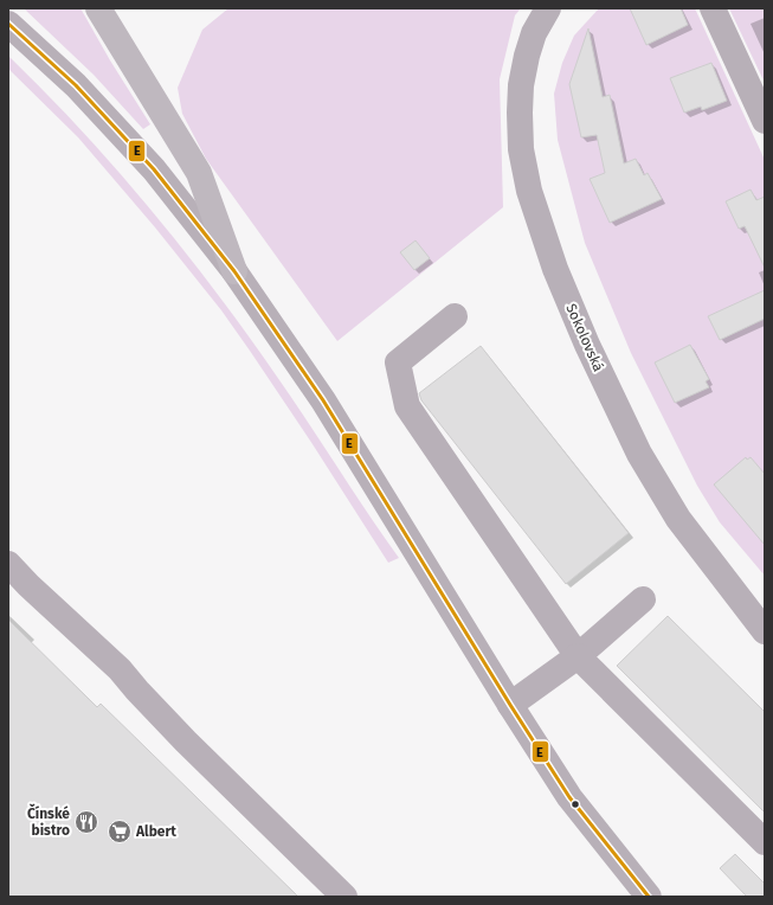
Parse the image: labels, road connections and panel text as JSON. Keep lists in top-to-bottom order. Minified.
{"streets":{"street":["Sokolovská"]},"places":{"restaurant":["Čínské bistro"],"supermarket":["Albert"]},"lines":["transit line E"]}
